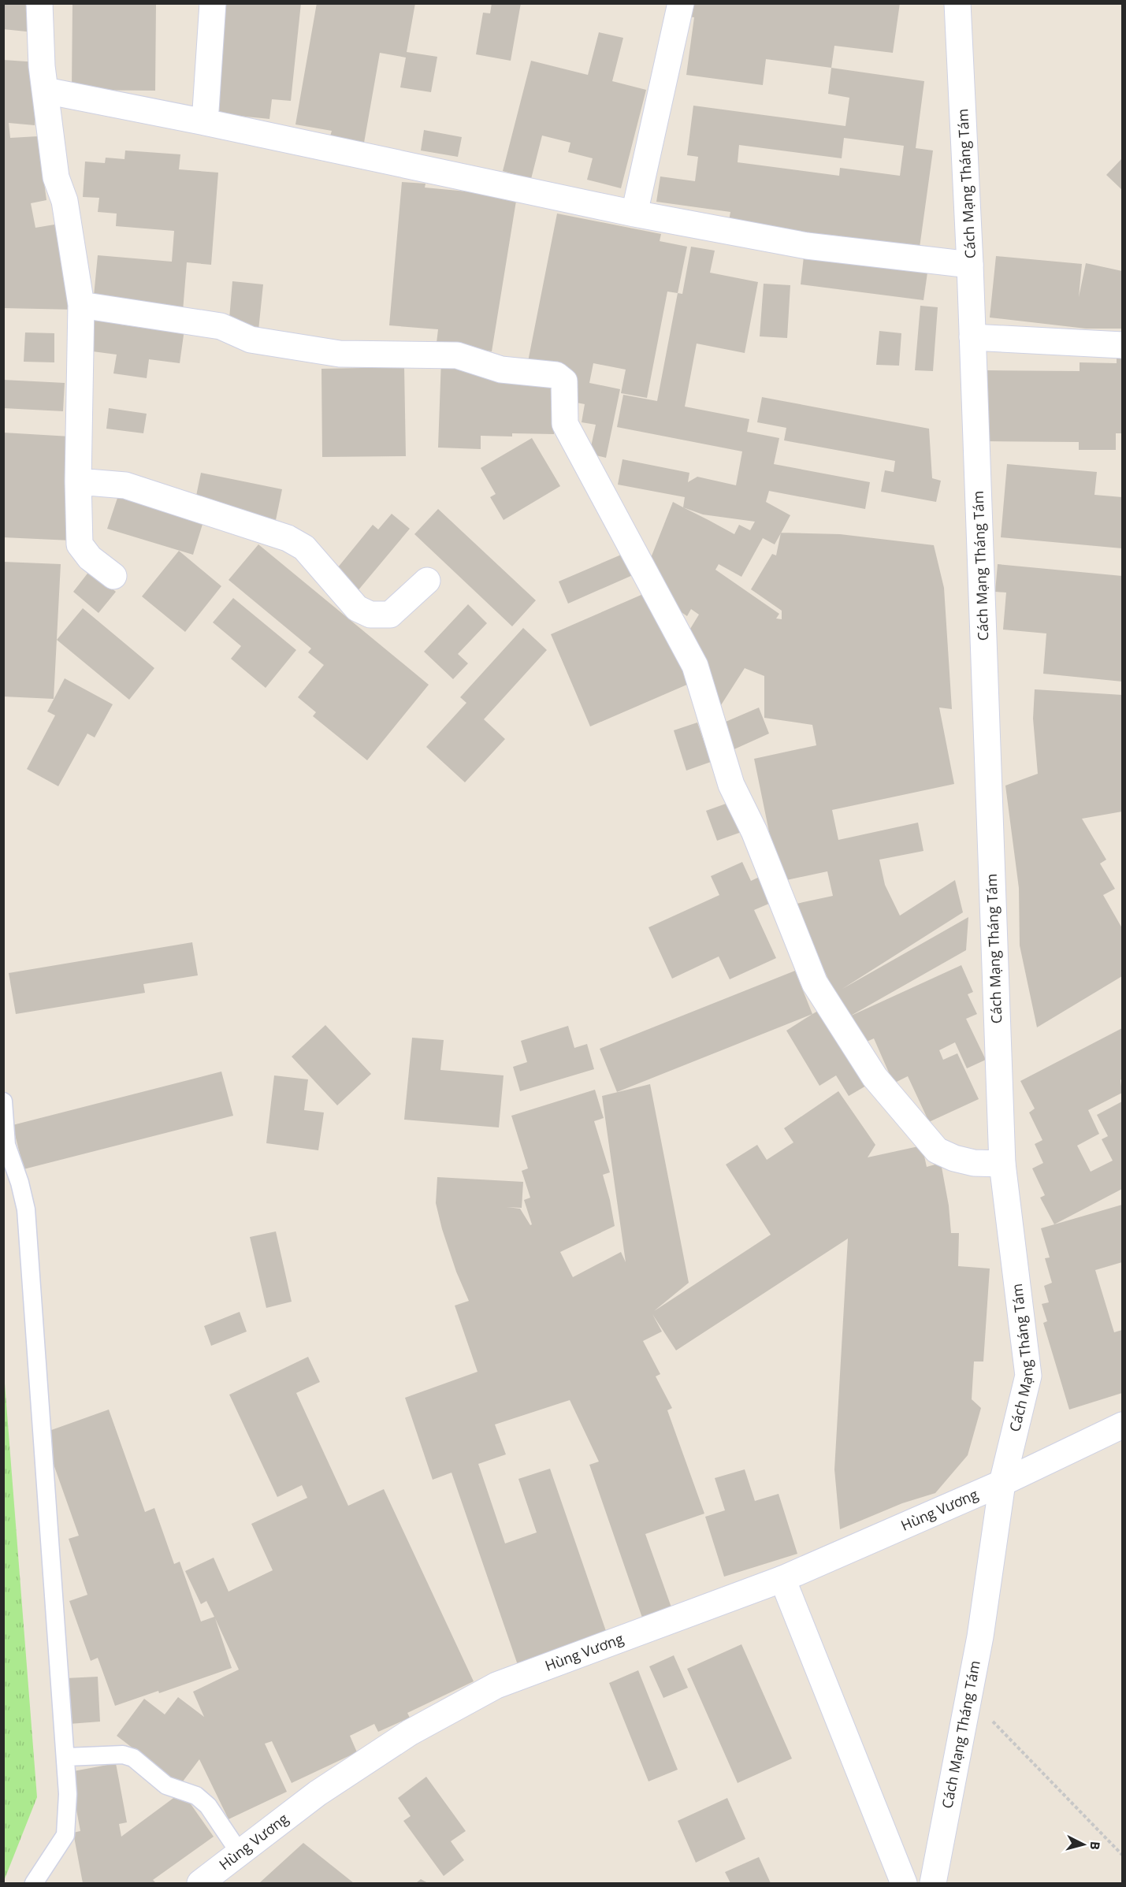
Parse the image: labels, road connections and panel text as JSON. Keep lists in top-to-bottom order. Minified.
{"streets":{"street":["Cách Mạng Tháng Tám","Hùng Vương"]},"crossings":[["Cách Mạng Tháng Tám","Hùng Vương"]],"north":"right"}
